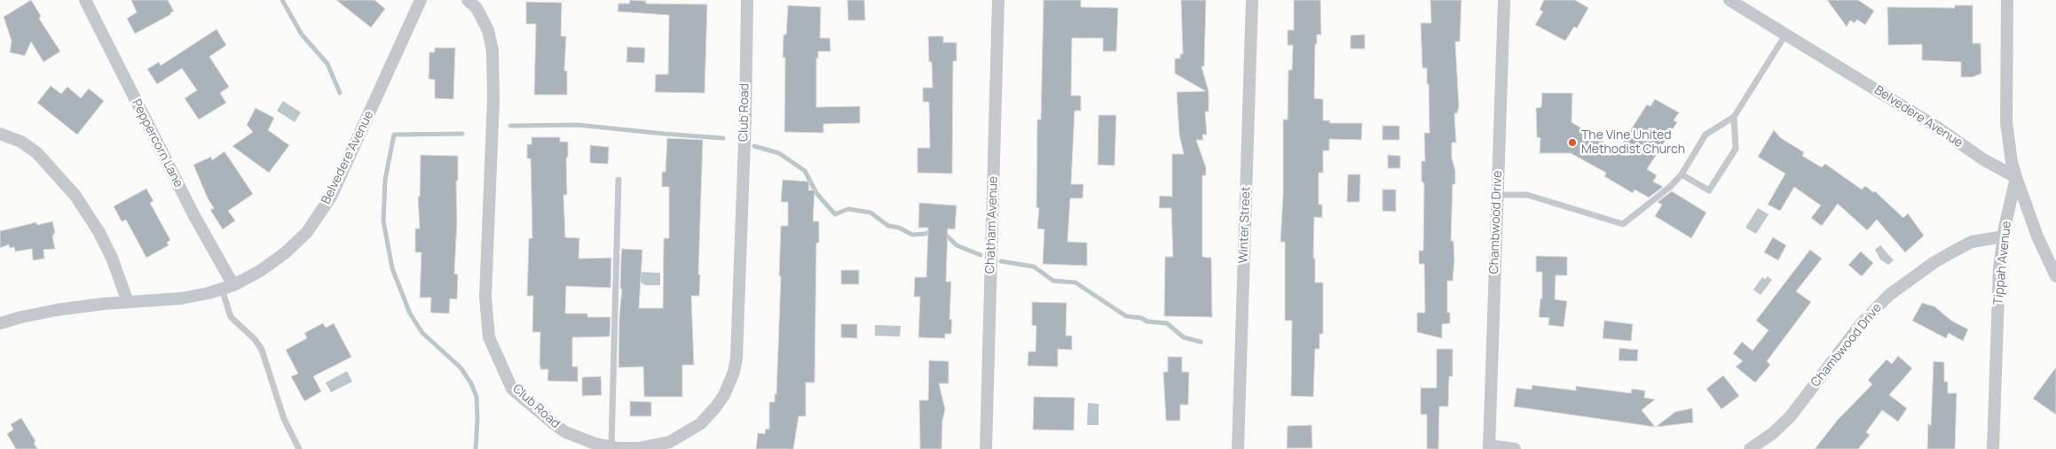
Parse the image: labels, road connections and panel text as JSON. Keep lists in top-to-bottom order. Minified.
{"streets":{"street":["Club Road","Belvedere Avenue","Peppercorn Lane","Chambwood Drive","Chatham Avenue","Winter Street","Tippah Avenue"]},"crossings":[["Belvedere Avenue","Peppercorn Lane"],["Belvedere Avenue","Tippah Avenue"],["Chambwood Drive","Tippah Avenue"]],"places":["The Vine United Methodist Church"]}
